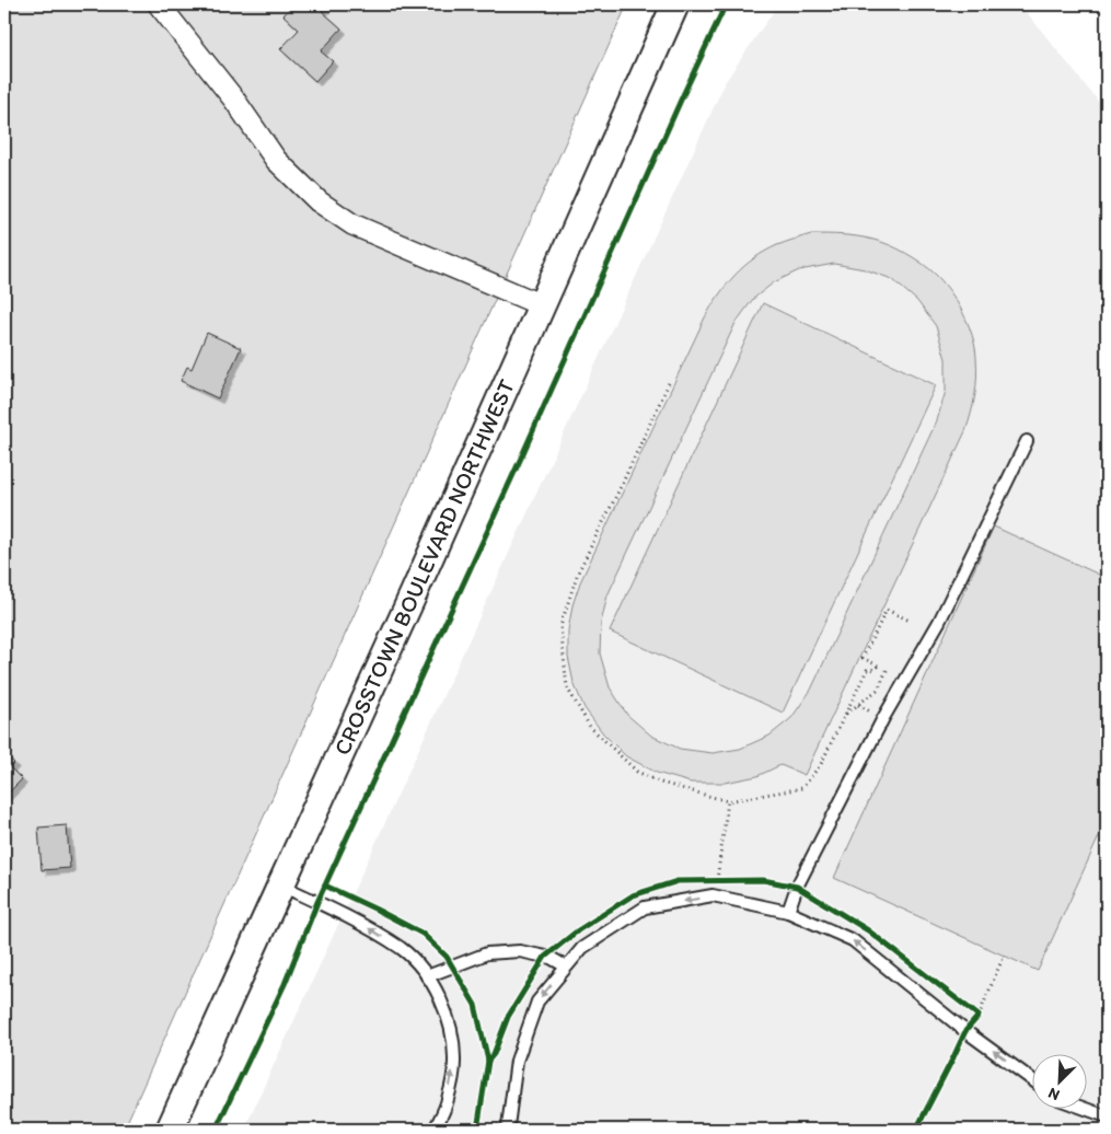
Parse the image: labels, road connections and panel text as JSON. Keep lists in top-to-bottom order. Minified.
{"streets":{"street":["CROSSTOWN BOULEVARD NORTHWEST"]},"north":"bottom left"}
